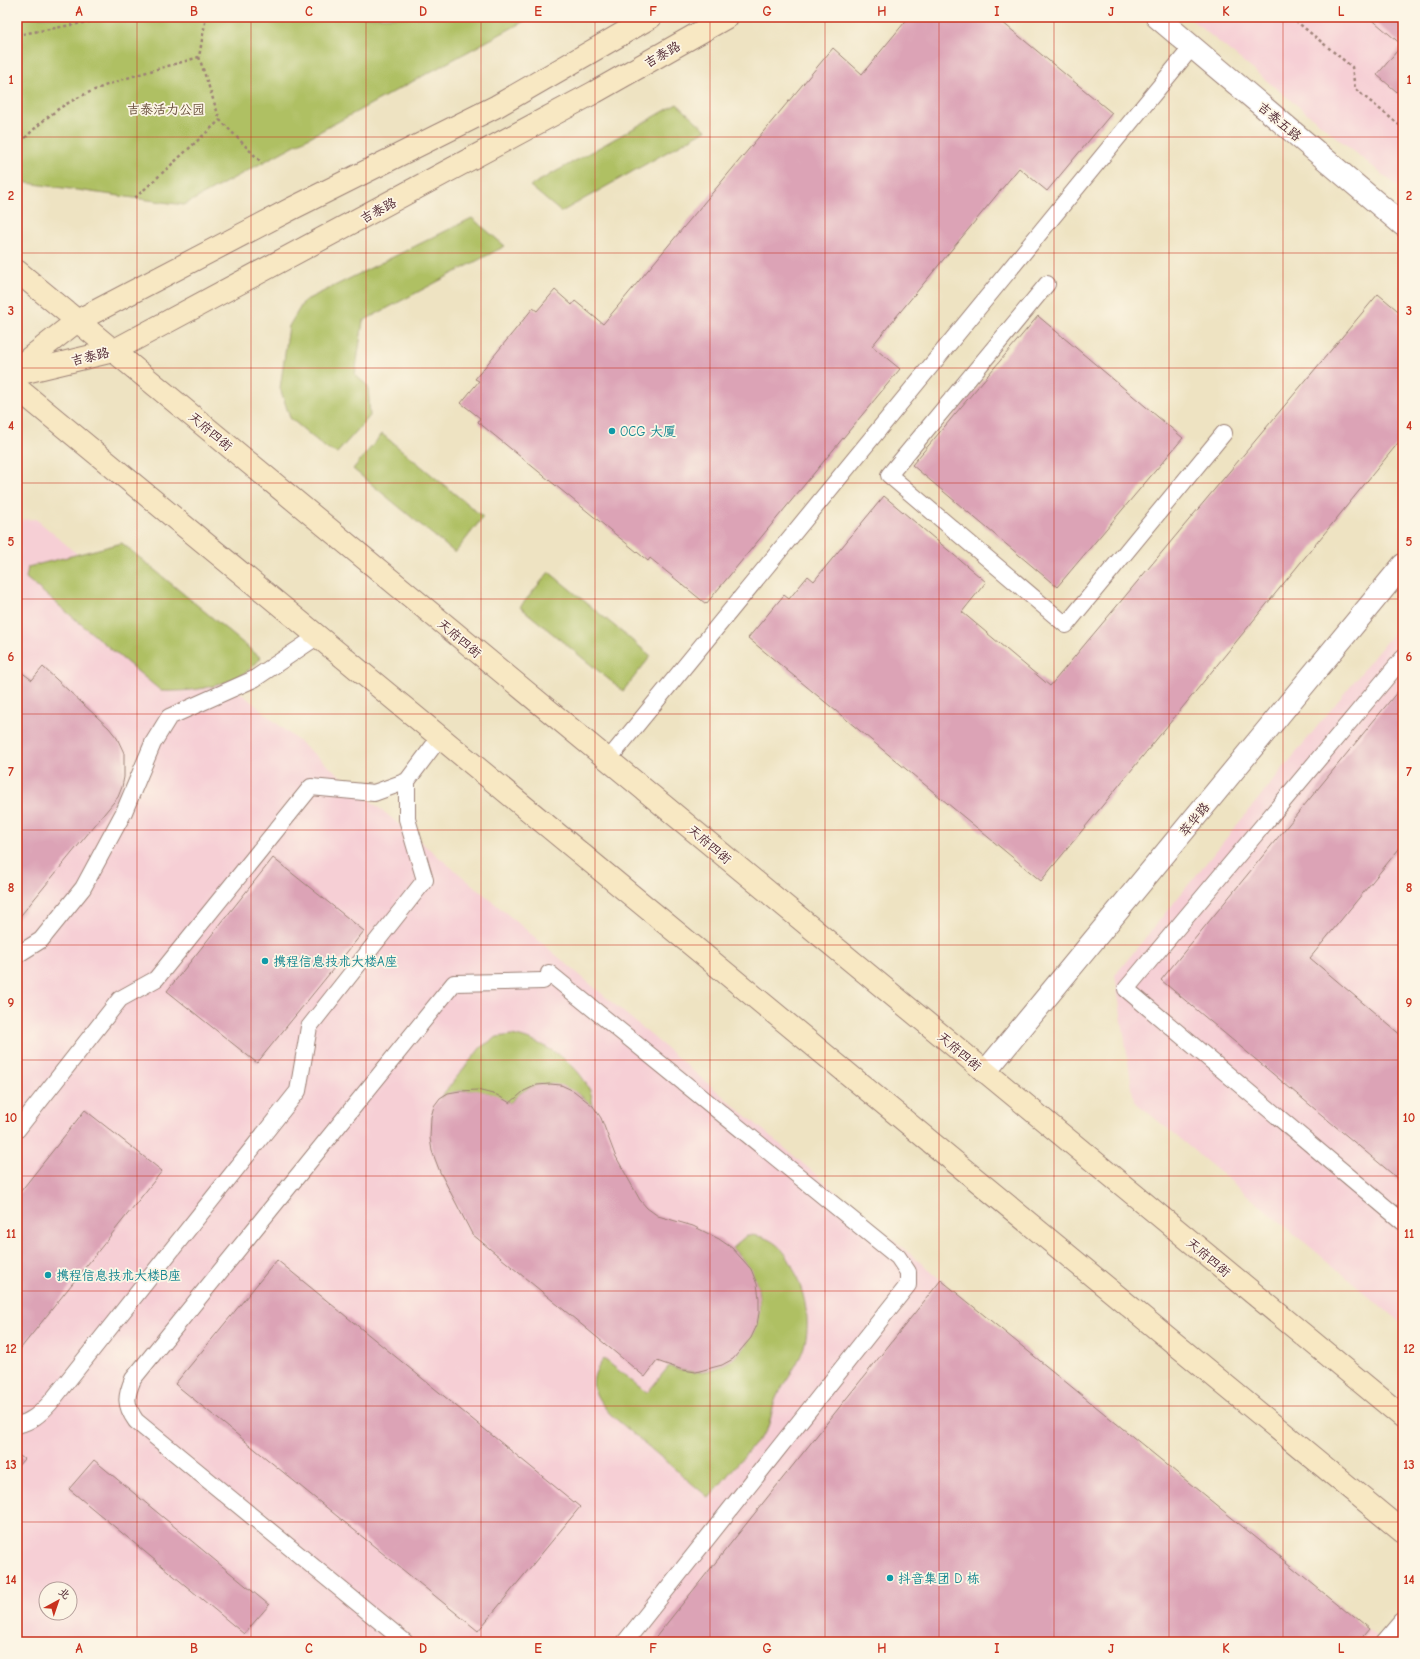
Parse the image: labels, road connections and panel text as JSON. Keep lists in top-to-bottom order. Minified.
{"streets":{"main road":["吉泰路","天府四街"],"street":["吉泰五路","萃华路"]},"crossings":[["吉泰路","天府四街"],["天府四街","萃华路"]],"parks":["吉泰活力公园"],"places":["OCG 大厦","携程信息技术大楼A座","携程信息技术大楼B座","抖音集团 D 栋"],"north":"top right","grid":{"columns":["A","B","C","D","E","F","G","H","I","J","K","L"],"rows":["1","2","3","4","5","6","7","8","9","10","11","12","13","14"]}}
